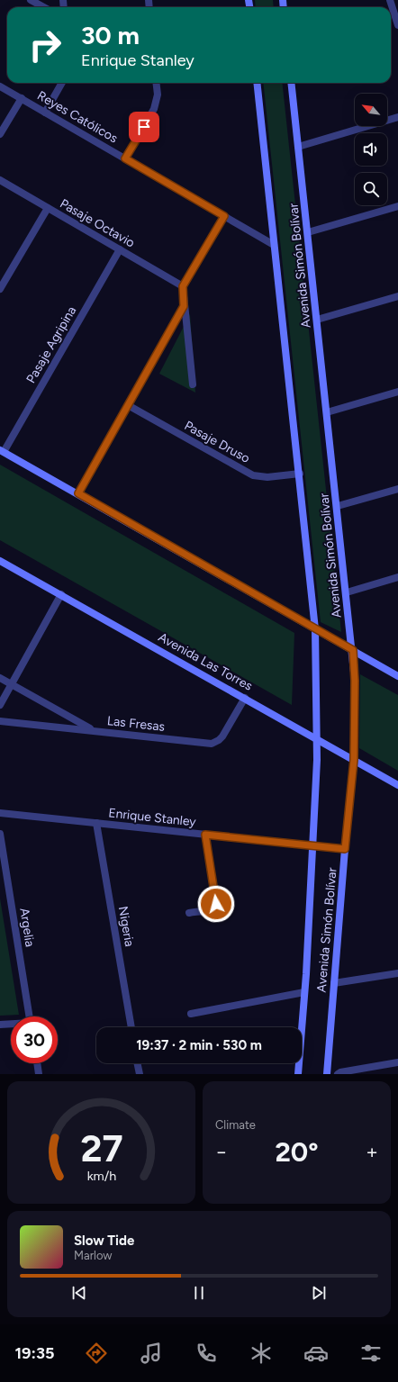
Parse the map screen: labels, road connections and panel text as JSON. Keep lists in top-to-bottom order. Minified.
{"streets":{"main road":["Avenida Simón Bolívar","Avenida Las Torres"],"street":["Reyes Católicos","Pasaje Octavio","Pasaje Agripina","Pasaje Druso","Las Fresas","Enrique Stanley","Nigeria","Argelia"]},"crossings":[["Reyes Católicos","Avenida Simón Bolívar"],["Pasaje Octavio","Pasaje Agripina"],["Avenida Simón Bolívar","Pasaje Druso"],["Avenida Simón Bolívar","Avenida Las Torres"],["Avenida Simón Bolívar","Enrique Stanley"],["Avenida Las Torres","Las Fresas"],["Enrique Stanley","Nigeria"]],"north":"top left","page":{"turn":["30 m","Enrique Stanley"],"limit":"30","trip":"19:37 · 2 min · 530 m","tile":"Climate","heat":["−","20°","+"],"song":["Slow Tide","Marlow"],"tabs":"19:35","gauge":["27","km/h"]}}
